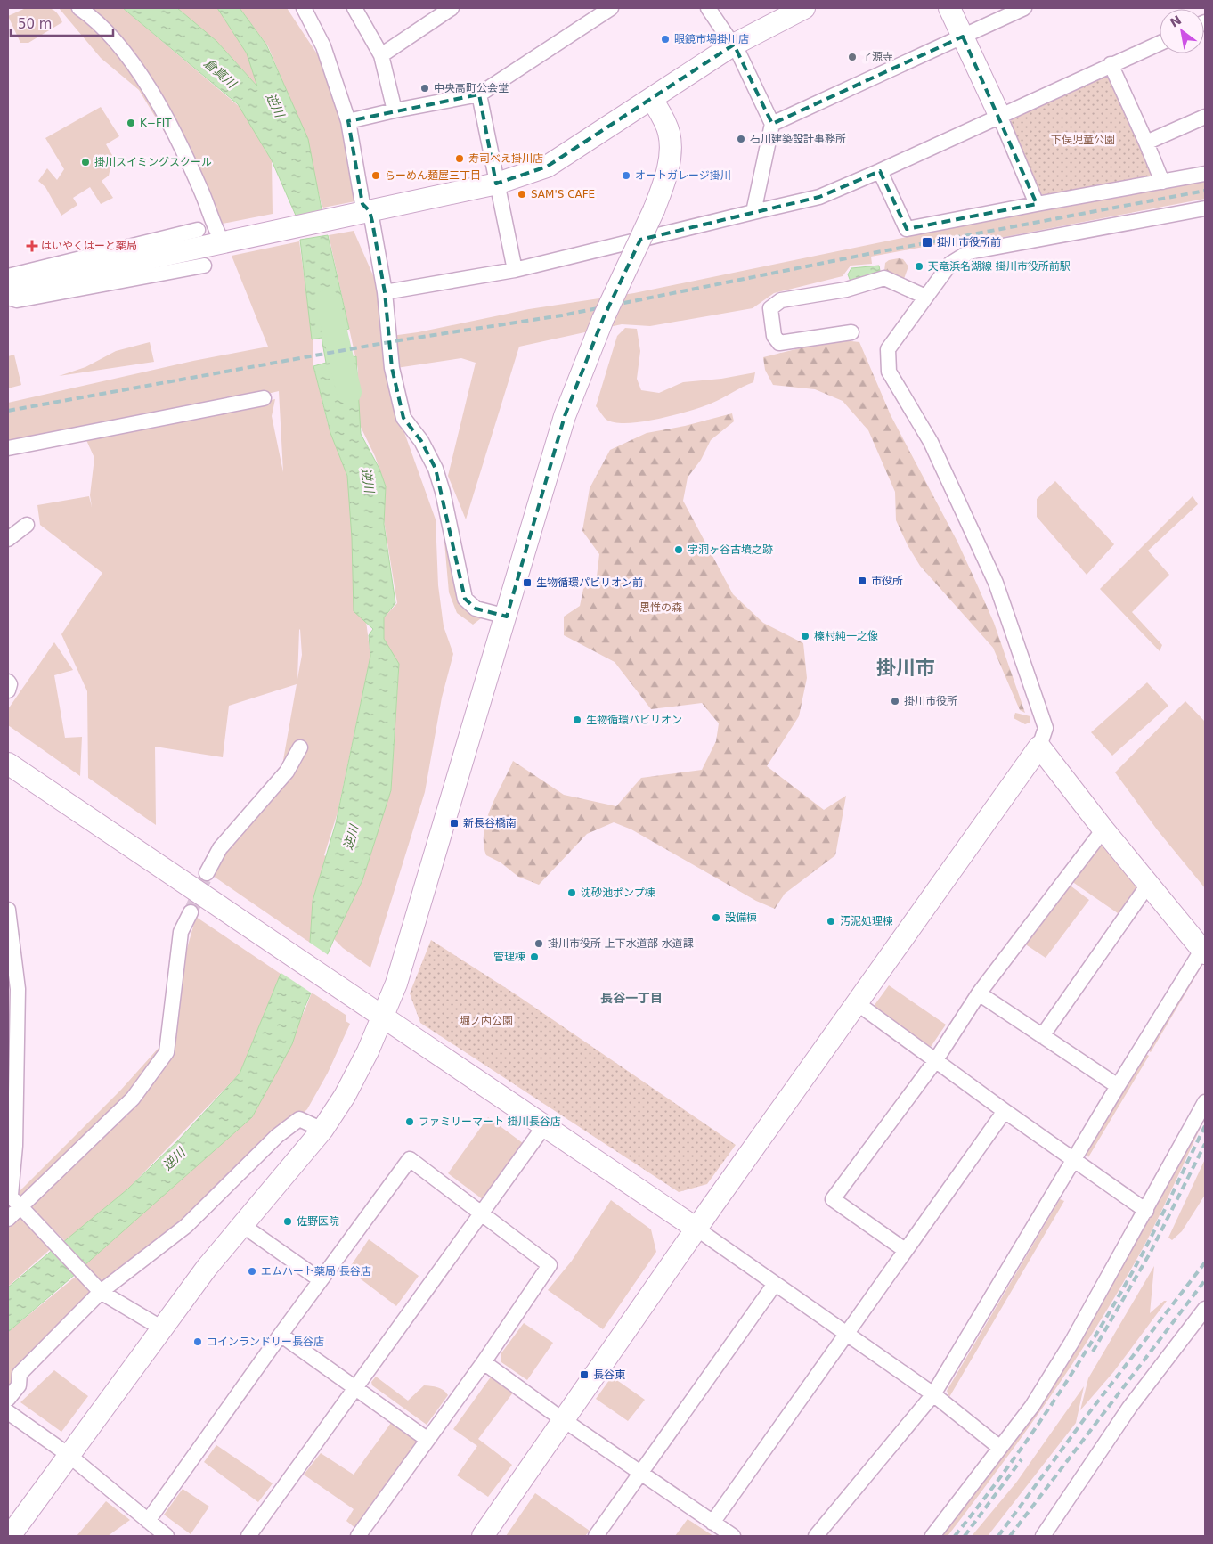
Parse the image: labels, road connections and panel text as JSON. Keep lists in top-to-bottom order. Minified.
{"districts":["掛川市","長谷一丁目"],"water":["倉真川","逆川"],"parks":["下俣児童公園","思惟の森","堀ノ内公園"],"places":{"other":["眼鏡市場掛川店","了源寺","中央高町公会堂","K−FIT","石川建築設計事務所","寿司べえ掛川店","掛川スイミングスクール","らーめん麺屋三丁目","オートガレージ掛川","SAM'S CAFE","天竜浜名湖線 掛川市役所前駅","宇洞ヶ谷古墳之跡","榛村純一之像","掛川市役所","生物循環パビリオン","沈砂池ポンプ棟","設備棟","汚泥処理棟","掛川市役所 上下水道部 水道課","管理棟","ファミリーマート 掛川長谷店","佐野医院","エムハート薬局 長谷店","コインランドリー長谷店"],"transit":["掛川市役所前","市役所","生物循環パビリオン前","新長谷橋南","長谷東"],"health":["はいやくはーと薬局"]},"scale_bar":"50 m","north":"top left"}
